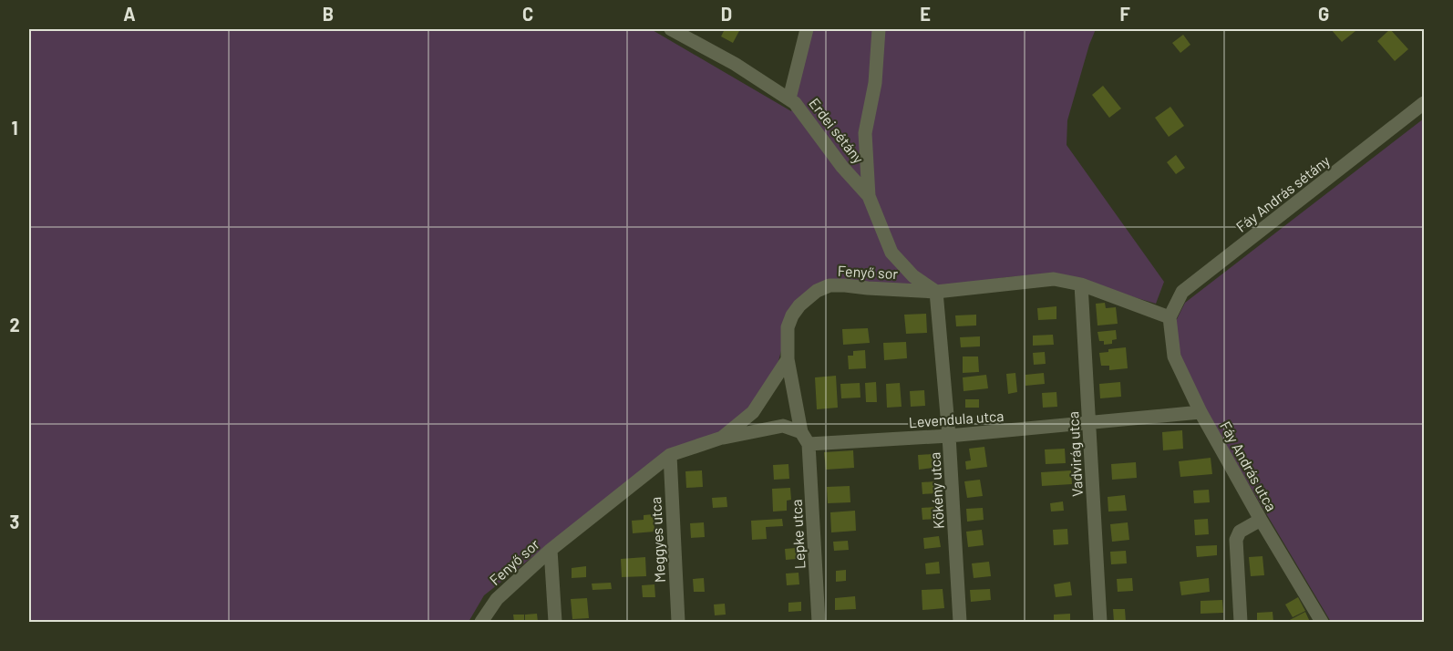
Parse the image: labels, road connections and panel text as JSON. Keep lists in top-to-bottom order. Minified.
{"streets":{"street":["Erdei sétány","Fáy András sétány","Fenyő sor","Levendula utca","Vadvirág utca","Fáy András utca","Kökény utca","Lepke utca","Meggyes utca"]},"crossings":[["Erdei sétány","Fenyő sor"],["Erdei sétány","Kökény utca"],["Fáy András sétány","Fenyő sor"],["Fáy András sétány","Fáy András utca"],["Fenyő sor","Levendula utca"],["Fenyő sor","Vadvirág utca"],["Fenyő sor","Fáy András utca"],["Fenyő sor","Kökény utca"],["Fenyő sor","Lepke utca"],["Fenyő sor","Meggyes utca"],["Levendula utca","Vadvirág utca"],["Levendula utca","Fáy András utca"],["Levendula utca","Kökény utca"],["Levendula utca","Lepke utca"]],"grid":{"columns":["A","B","C","D","E","F","G"],"rows":["1","2","3"]}}
